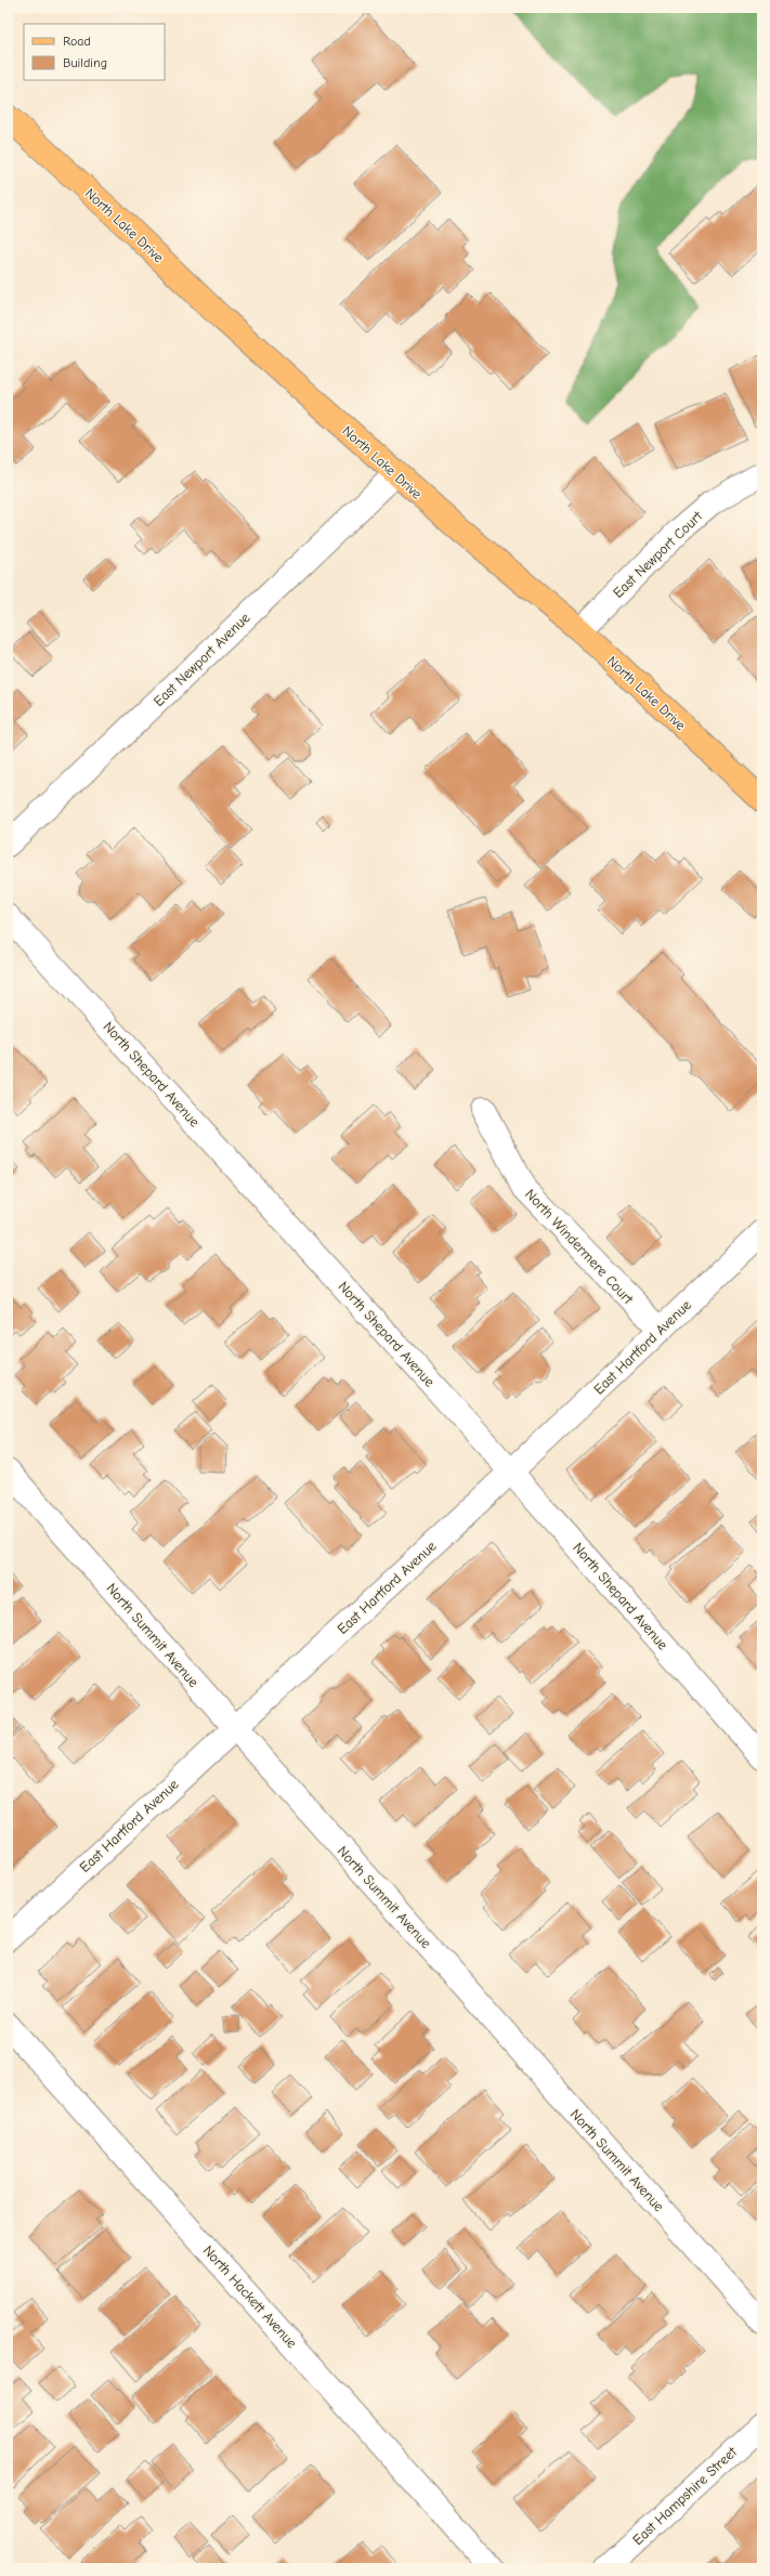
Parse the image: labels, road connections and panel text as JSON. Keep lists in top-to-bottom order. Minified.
{"streets":{"main road":["North Lake Drive"],"street":["East Newport Court","East Newport Avenue","North Shepard Avenue","North Windermere Court","East Hartford Avenue","North Summit Avenue","North Hackett Avenue","East Hampshire Street"]},"crossings":[["North Lake Drive","East Newport Court"],["North Lake Drive","East Newport Avenue"],["North Shepard Avenue","East Hartford Avenue"],["North Windermere Court","East Hartford Avenue"],["East Hartford Avenue","North Summit Avenue"]],"legend":["Road","Building"]}
